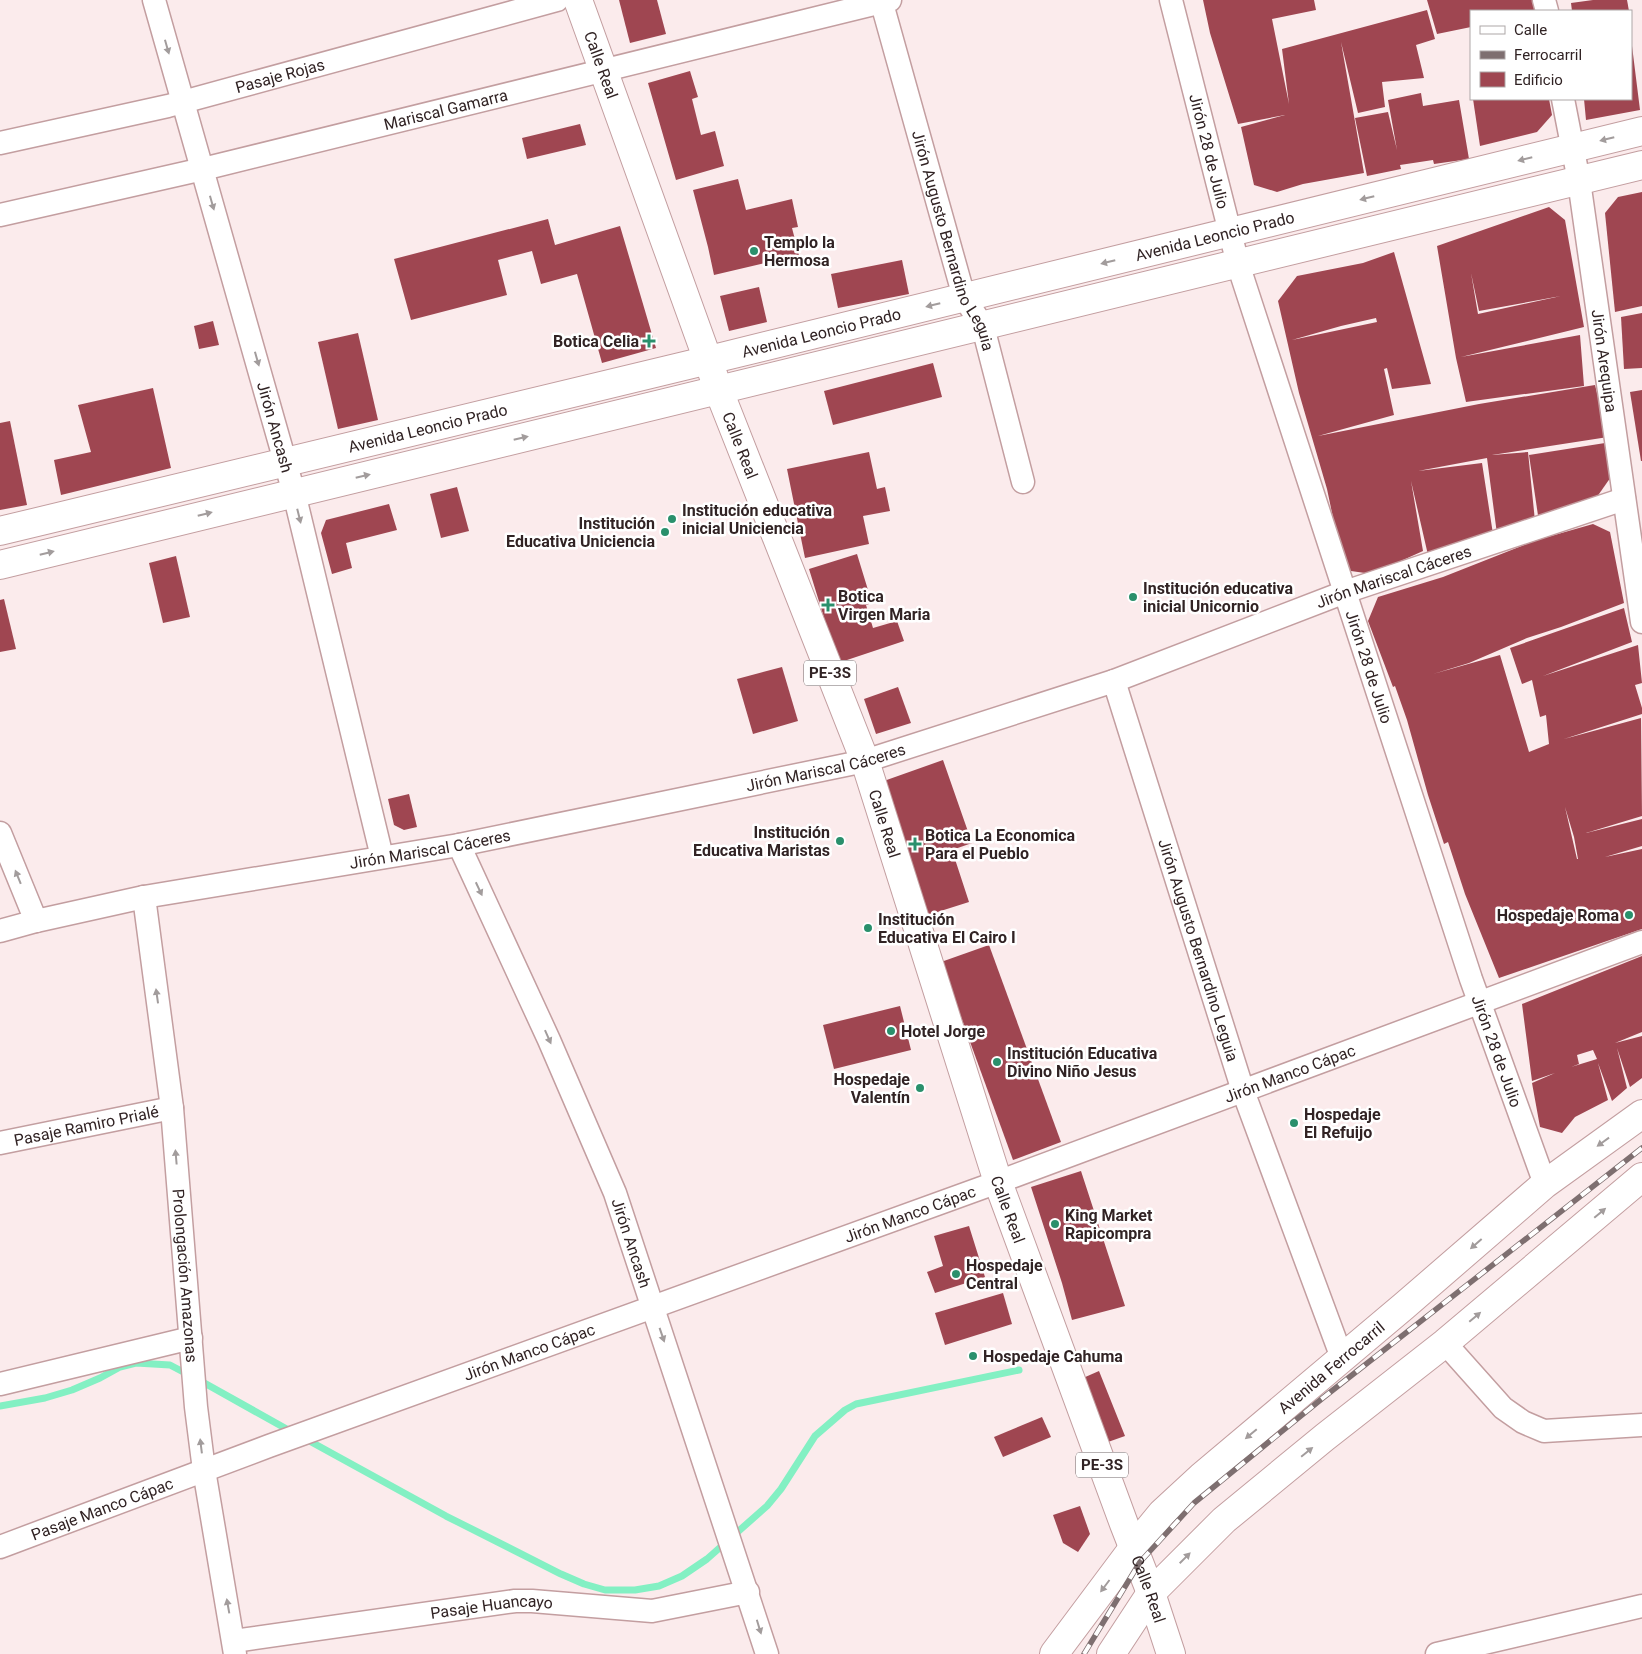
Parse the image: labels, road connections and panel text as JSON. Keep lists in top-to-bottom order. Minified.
{"streets":{"main road":["Calle Real","Avenida Leoncio Prado","PE-3S","Avenida Ferrocarril"],"street":["Pasaje Rojas","Mariscal Gamarra","Jirón 28 de Julio","Jirón Augusto Bernardino Leguia","Jirón Arequipa","Jirón Ancash","Jirón Mariscal Cáceres","Jirón Manco Cápac","Pasaje Ramiro Prialé","Prolongación Amazonas","Pasaje Manco Cápac","Pasaje Huancayo"]},"crossings":[["Calle Real","Mariscal Gamarra"],["Calle Real","Avenida Leoncio Prado"],["Calle Real","Jirón Mariscal Cáceres"],["Calle Real","Jirón Manco Cápac"],["Calle Real","Avenida Ferrocarril"],["Pasaje Rojas","Jirón Ancash"],["Mariscal Gamarra","Jirón Augusto Bernardino Leguia"],["Mariscal Gamarra","Jirón Ancash"],["Jirón 28 de Julio","Avenida Leoncio Prado"],["Jirón 28 de Julio","Jirón Mariscal Cáceres"],["Jirón 28 de Julio","Jirón Manco Cápac"],["Jirón 28 de Julio","Avenida Ferrocarril"],["Avenida Leoncio Prado","Jirón Augusto Bernardino Leguia"],["Avenida Leoncio Prado","Jirón Arequipa"],["Avenida Leoncio Prado","Jirón Ancash"],["Jirón Augusto Bernardino Leguia","Jirón Mariscal Cáceres"],["Jirón Augusto Bernardino Leguia","Jirón Manco Cápac"],["Jirón Augusto Bernardino Leguia","Avenida Ferrocarril"],["Jirón Arequipa","Jirón Mariscal Cáceres"],["Jirón Ancash","Jirón Mariscal Cáceres"],["Jirón Ancash","Jirón Manco Cápac"],["Jirón Ancash","Pasaje Huancayo"],["Jirón Mariscal Cáceres","Prolongación Amazonas"],["Jirón Manco Cápac","Prolongación Amazonas"],["Jirón Manco Cápac","Pasaje Manco Cápac"],["Pasaje Ramiro Prialé","Prolongación Amazonas"],["Prolongación Amazonas","Pasaje Manco Cápac"],["Prolongación Amazonas","Pasaje Huancayo"]],"one_way":["Jirón Ancash","Prolongación Amazonas"],"places":{"other":["Templo la Hermosa","Institución educativa inicial Uniciencia","Institución Educativa Uniciencia","Institución educativa inicial Unicornio","Institución Educativa Maristas","Hospedaje Roma","Institución Educativa El Cairo I","Hotel Jorge","Institución Educativa Divino Niño Jesus","Hospedaje Valentín","Hospedaje El Refuijo","King Market Rapicompra","Hospedaje Central","Hospedaje Cahuma"],"health":["Botica Celia","Botica Virgen Maria","Botica La Economica Para el Pueblo"]},"legend":["Calle","Ferrocarril","Edificio"]}
